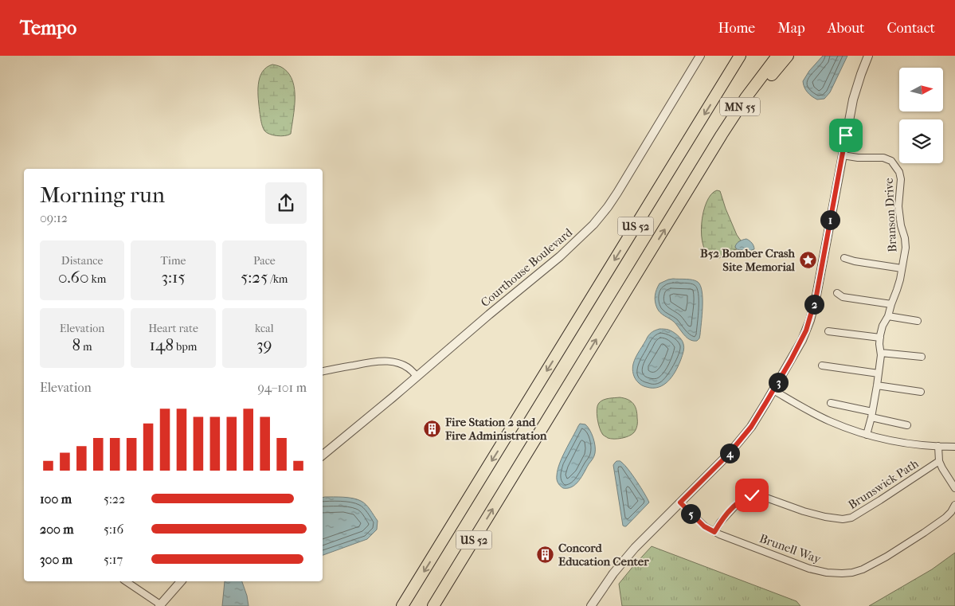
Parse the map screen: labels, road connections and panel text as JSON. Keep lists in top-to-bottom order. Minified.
{"streets":{"highway":["MN 55","US 52"],"street":["Branson Drive","Courthouse Boulevard","Brunswick Path","Brunell Way"]},"crossings":[["MN 55","US 52"],["Brunswick Path","Brunell Way"]],"places":{"place":["B52 Bomber Crash Site Memorial"],"building":["Fire Station 2 and Fire Administration","Concord Education Center"]},"north":"right","page":{"header":"Tempo","nav":["Home","Map","About","Contact"],"heading":["Morning run","09:12"],"pins":["1","2","3","4","5"],"stats":[["Distance","0.60 km"],["Time","3:15"],["Pace","5:25 /km"],["Elevation","8 m"],["Heart rate","148 bpm"],["kcal","39"]],"chart":["Elevation","94–101 m"],"list":[{"name":"100 m","note":"5:22"},{"name":"200 m","note":"5:16"},{"name":"300 m","note":"5:17"}]}}
